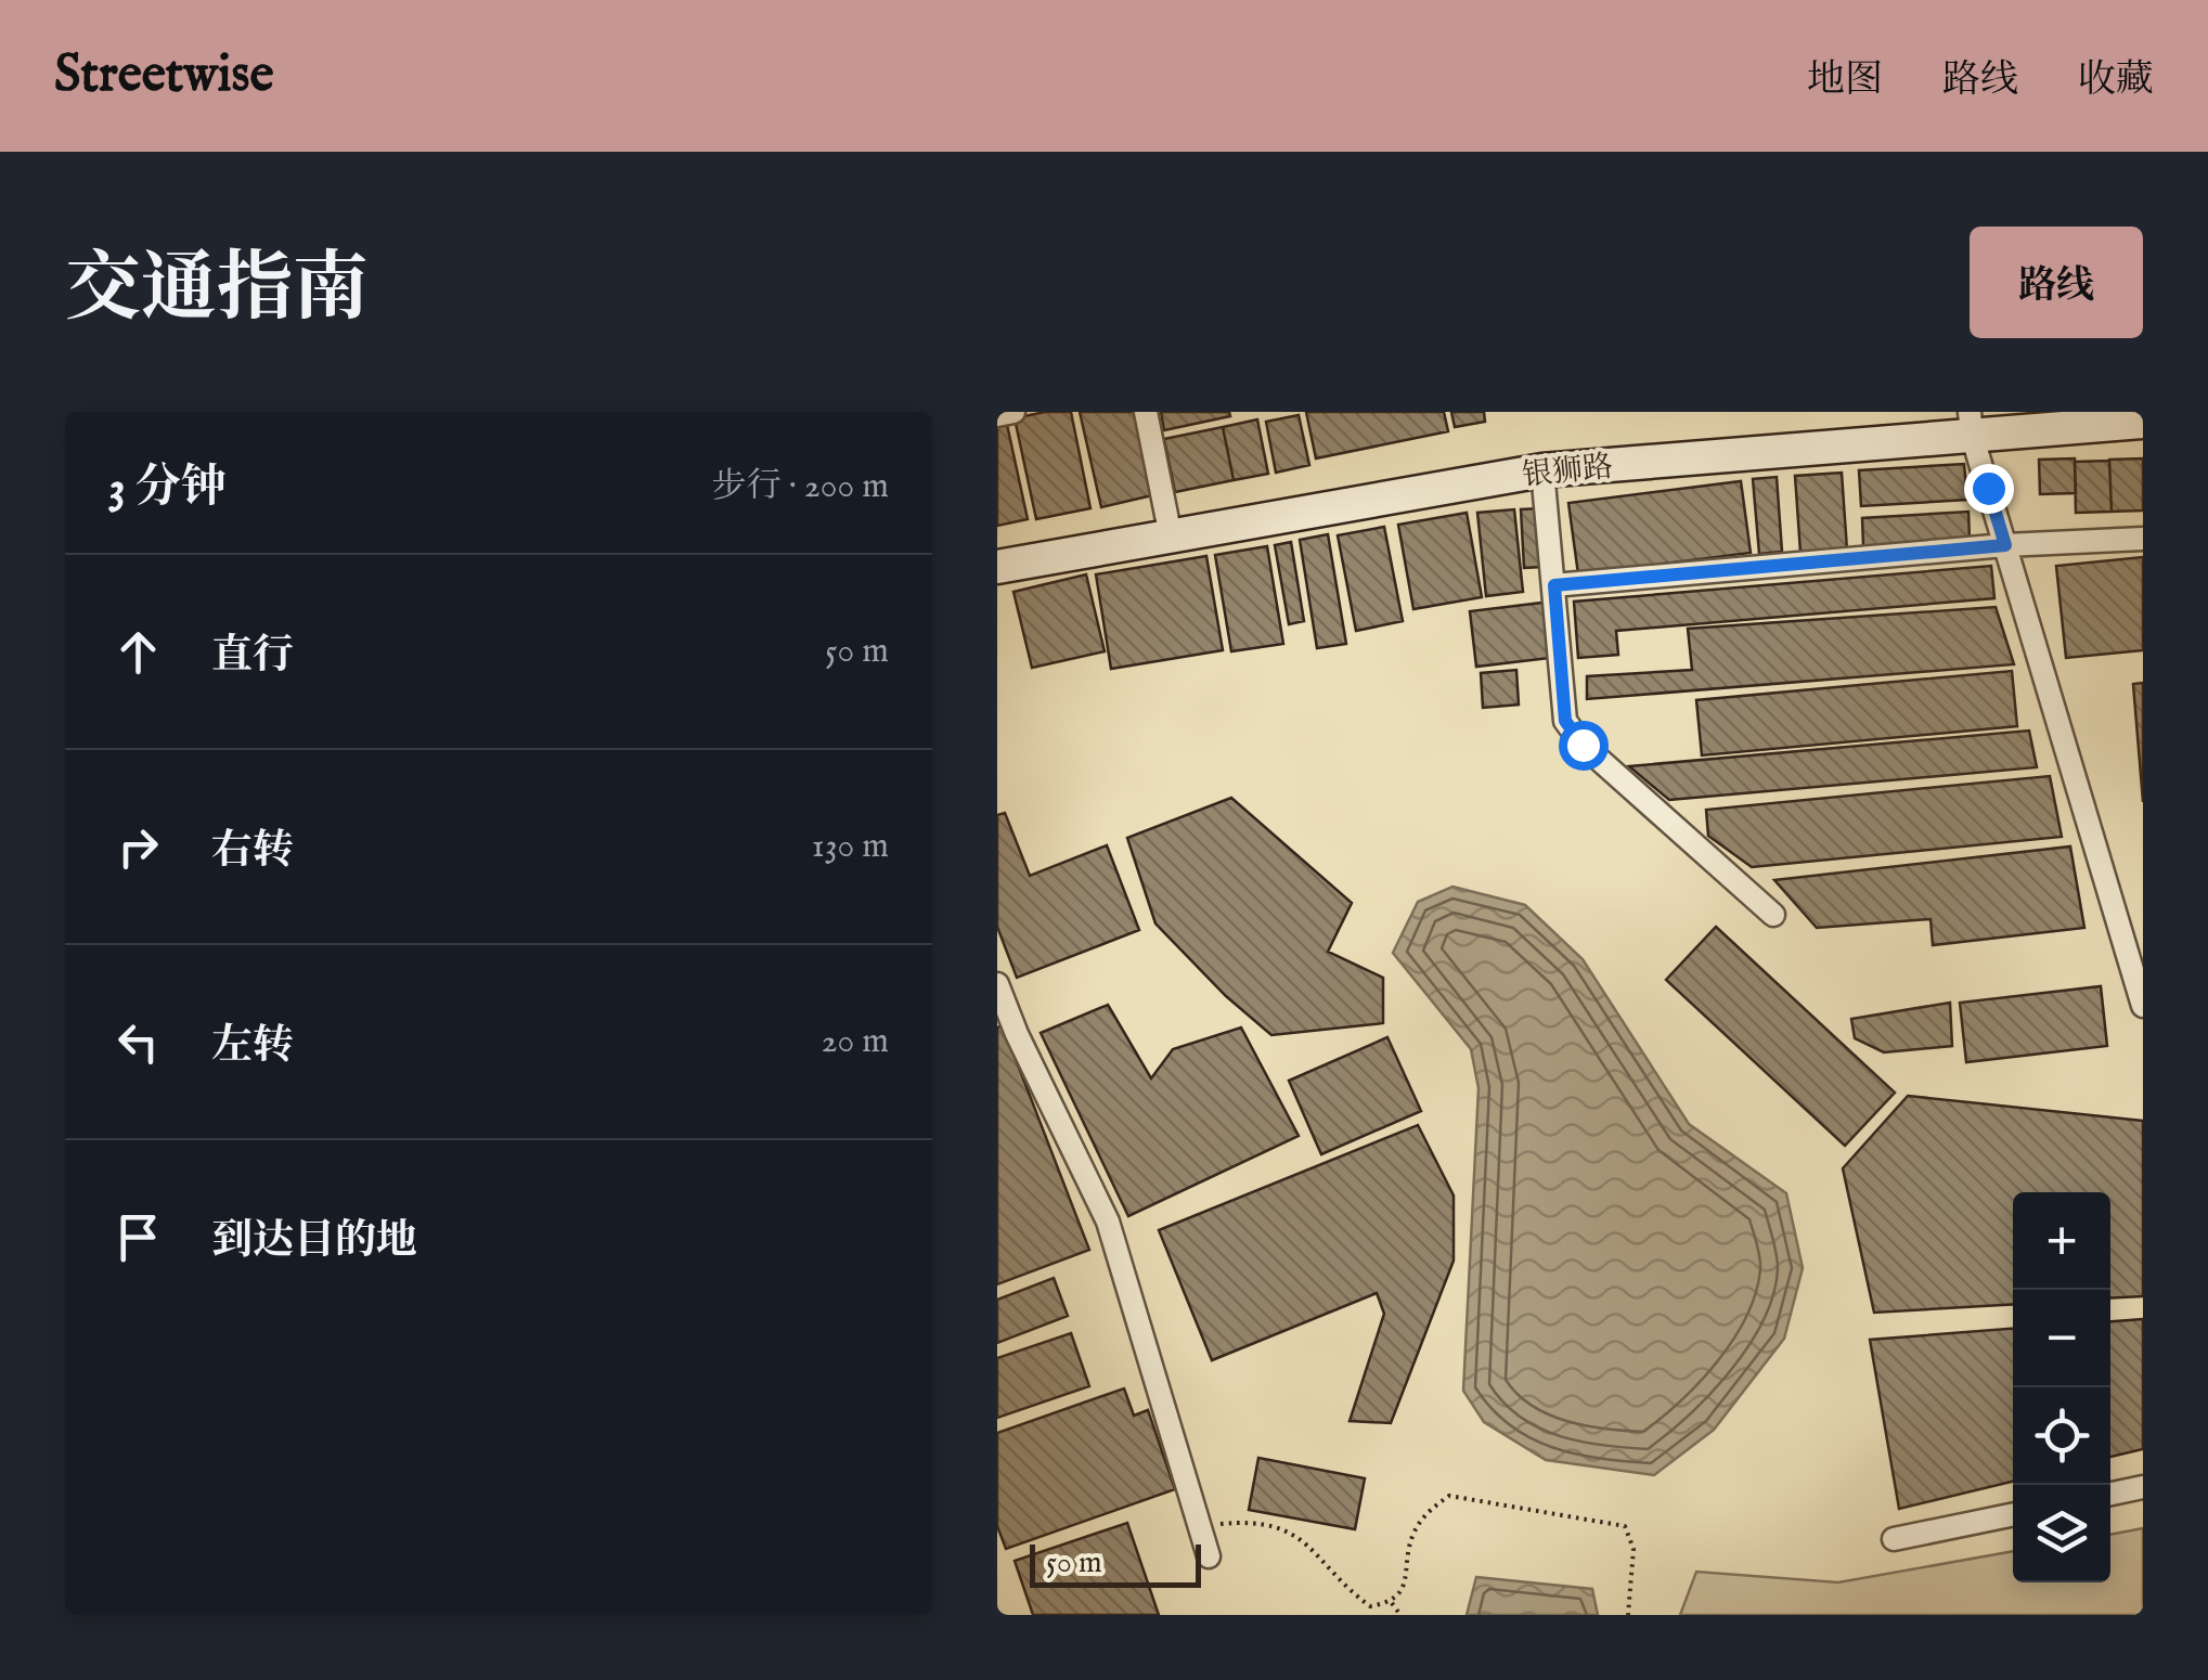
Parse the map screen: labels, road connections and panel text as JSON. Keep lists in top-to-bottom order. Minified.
{"streets":{"main road":["银狮路"]},"scale_bar":"50 m","page":{"header":"Streetwise","nav":["地图","路线","收藏"],"title":"交通指南","buttons":"路线","heading":["3 分钟","步行 · 200 m"],"list":[["直行","50 m"],["右转","130 m"],["左转","20 m"],"到达目的地"],"map_buttons":["+","−"],"scale":"50 m"}}
